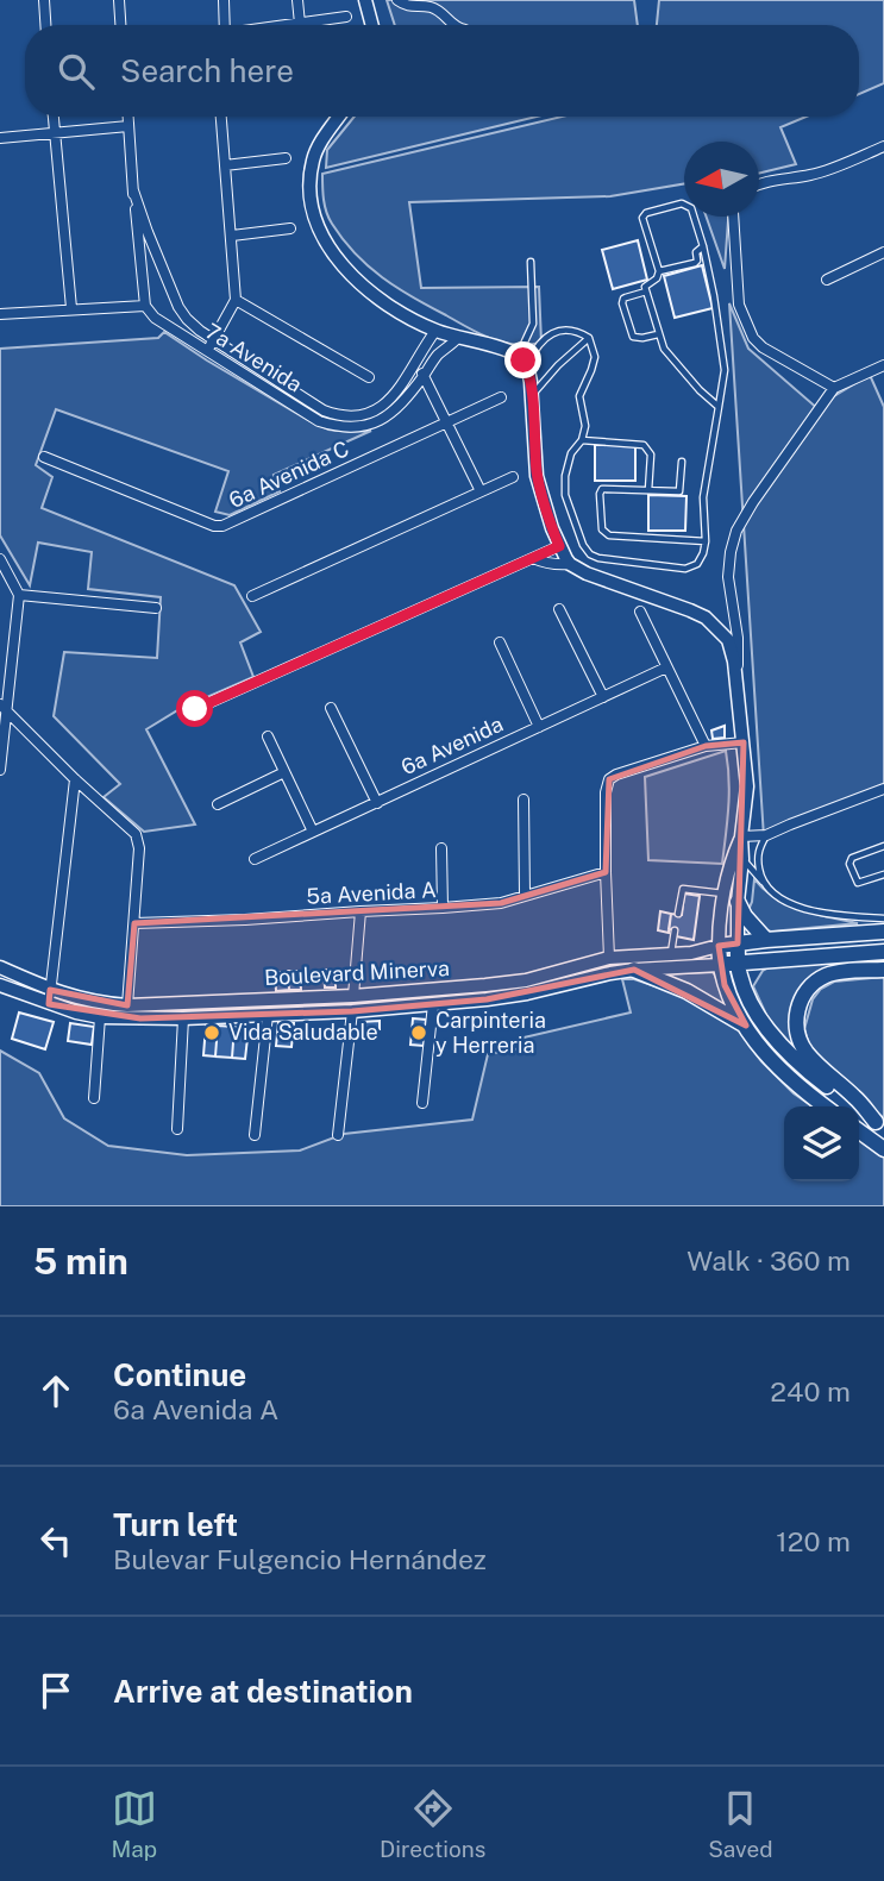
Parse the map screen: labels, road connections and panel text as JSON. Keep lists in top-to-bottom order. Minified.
{"streets":{"street":["7a Avenida","6a Avenida C","6a Avenida","5a Avenida A","Boulevard Minerva"]},"places":["Vida Saludable","Carpinteria y Herreria"],"north":"left","page":{"search":"Search here","heading":["5 min","Walk · 360 m"],"list":[["Continue","6a Avenida A","240 m"],["Turn left","Bulevar Fulgencio Hernández","120 m"],"Arrive at destination"],"nav":["Map","Directions","Saved"]}}
